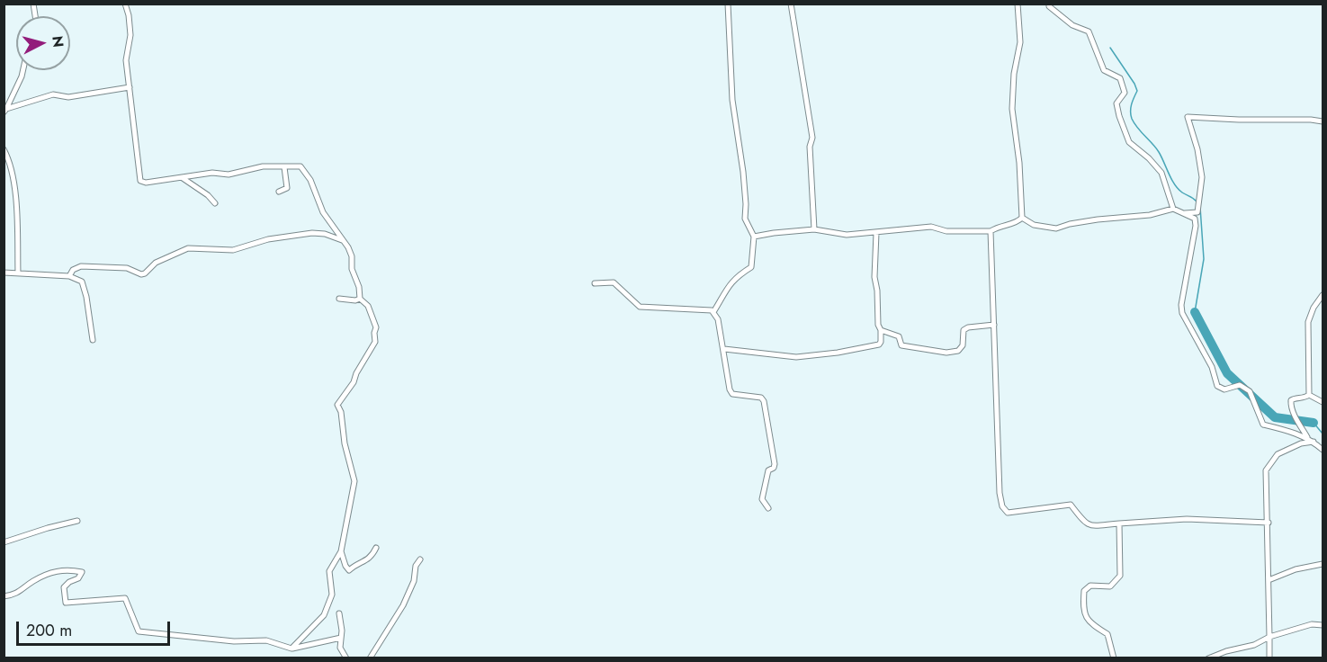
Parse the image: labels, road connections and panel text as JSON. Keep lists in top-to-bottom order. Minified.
{"scale_bar":"200 m","north":"right"}
